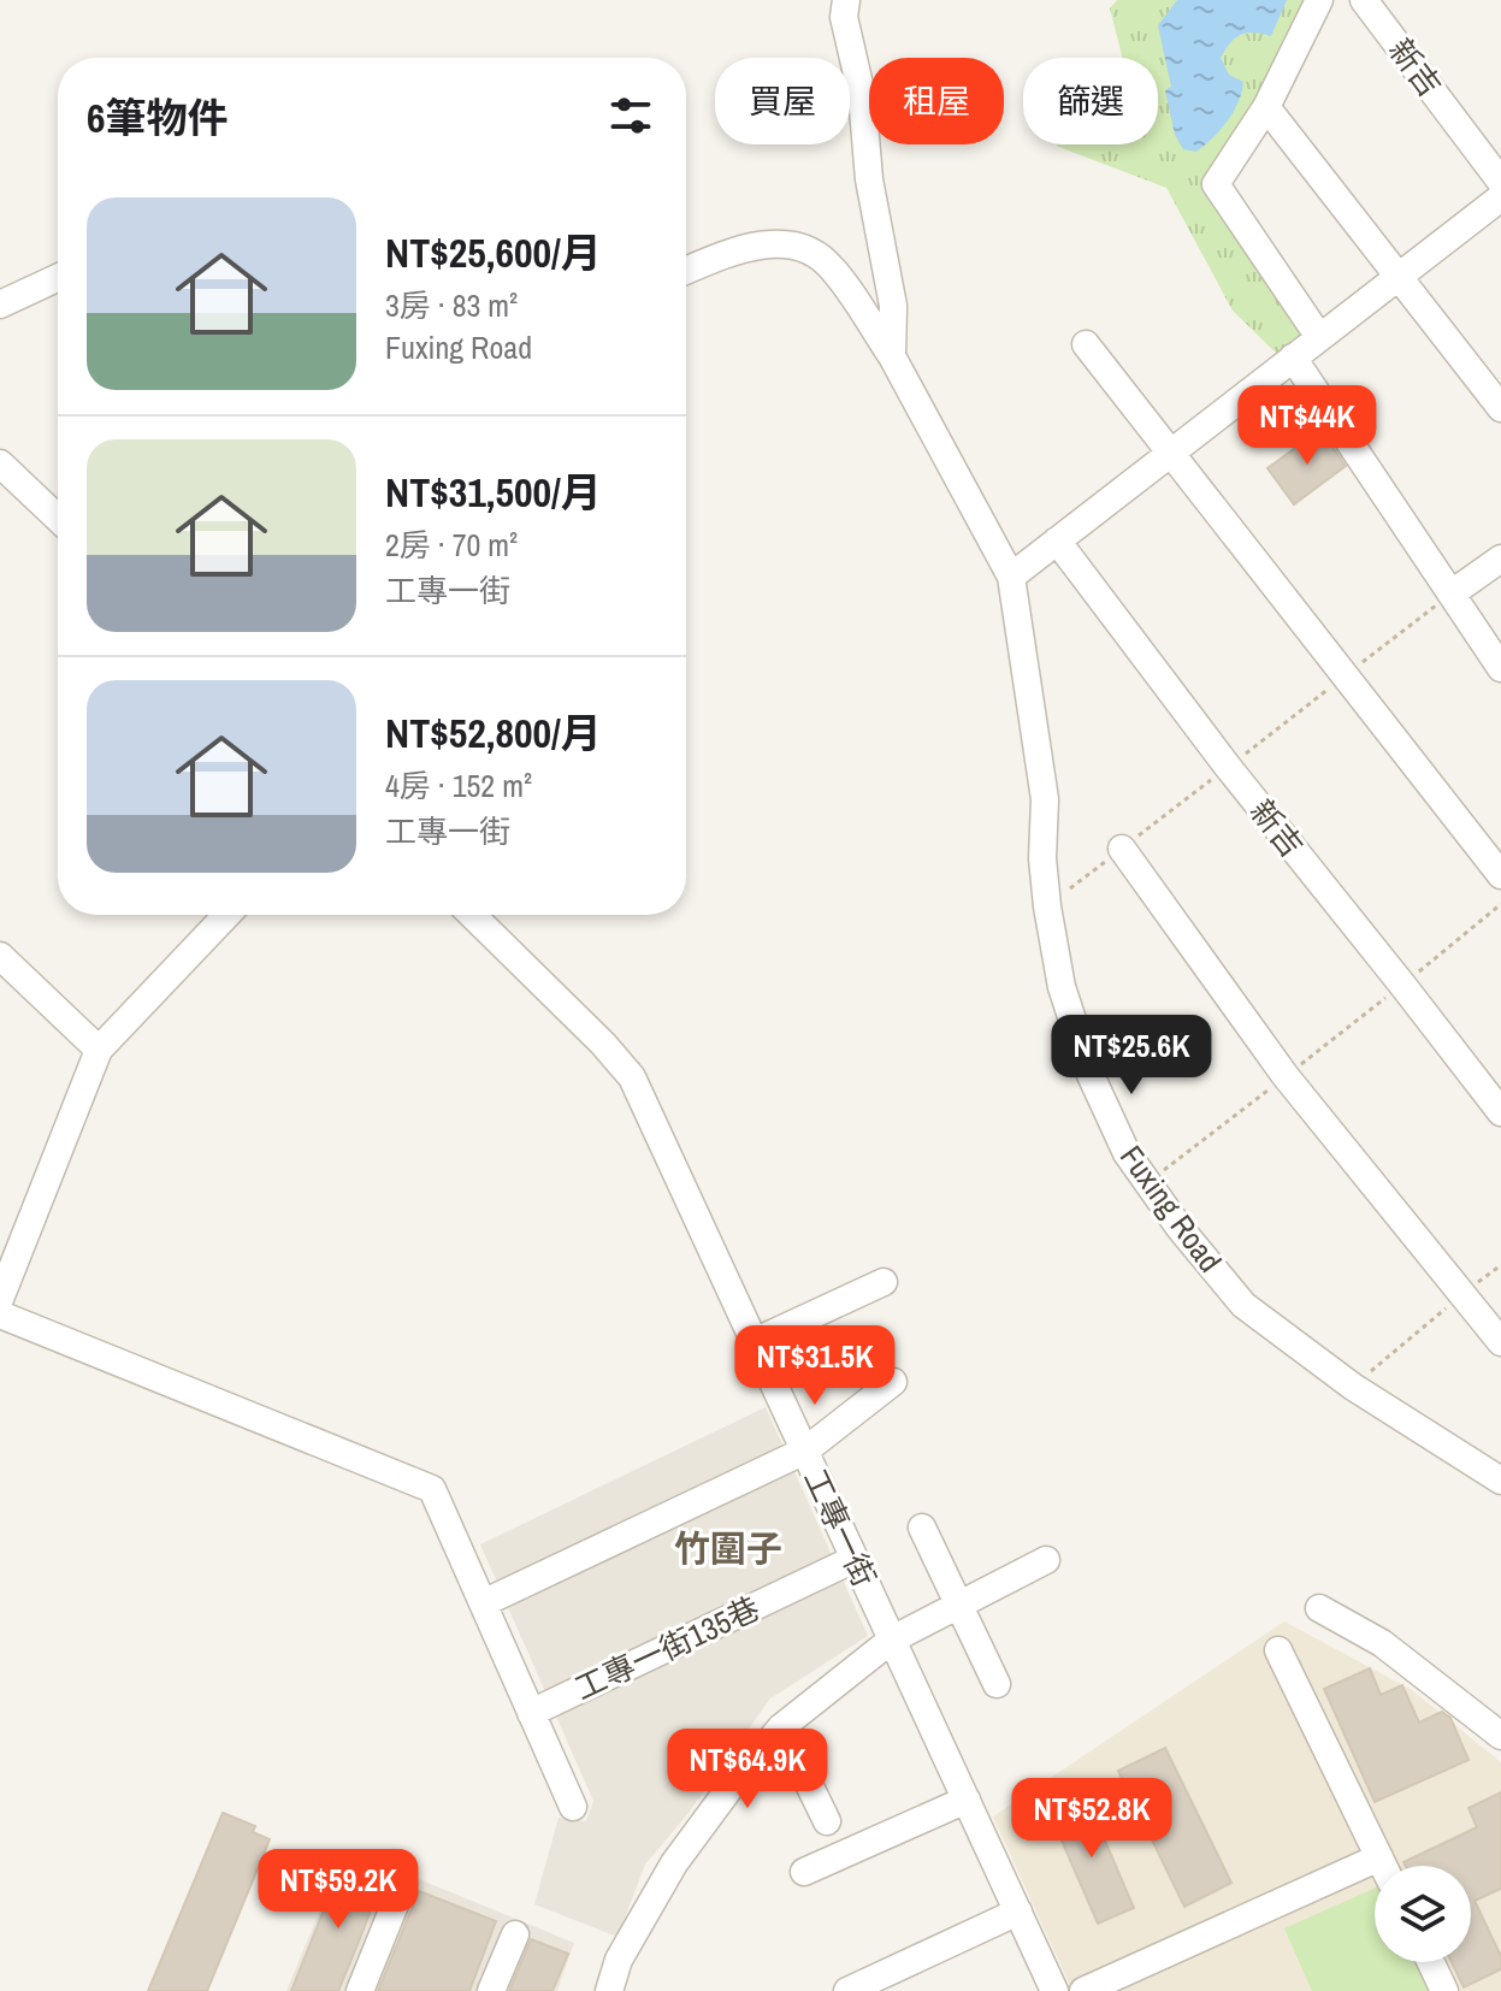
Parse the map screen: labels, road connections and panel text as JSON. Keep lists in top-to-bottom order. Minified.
{"streets":{"street":["新吉","Fuxing Road","工專一街","工專一街135巷"]},"crossings":[["工專一街","工專一街135巷"]],"districts":["竹圍子"],"page":{"chip":["買屋","租屋","篩選"],"heading":"6筆物件","list":[{"name":"NT$25,600/月","note":"3房 · 83 m² · Fuxing Road"},{"name":"NT$31,500/月","note":"2房 · 70 m² · 工專一街"},{"name":"NT$52,800/月","note":"4房 · 152 m² · 工專一街"}],"price":["NT$44K","NT$25.6K","NT$31.5K","NT$64.9K","NT$52.8K","NT$59.2K"]}}
